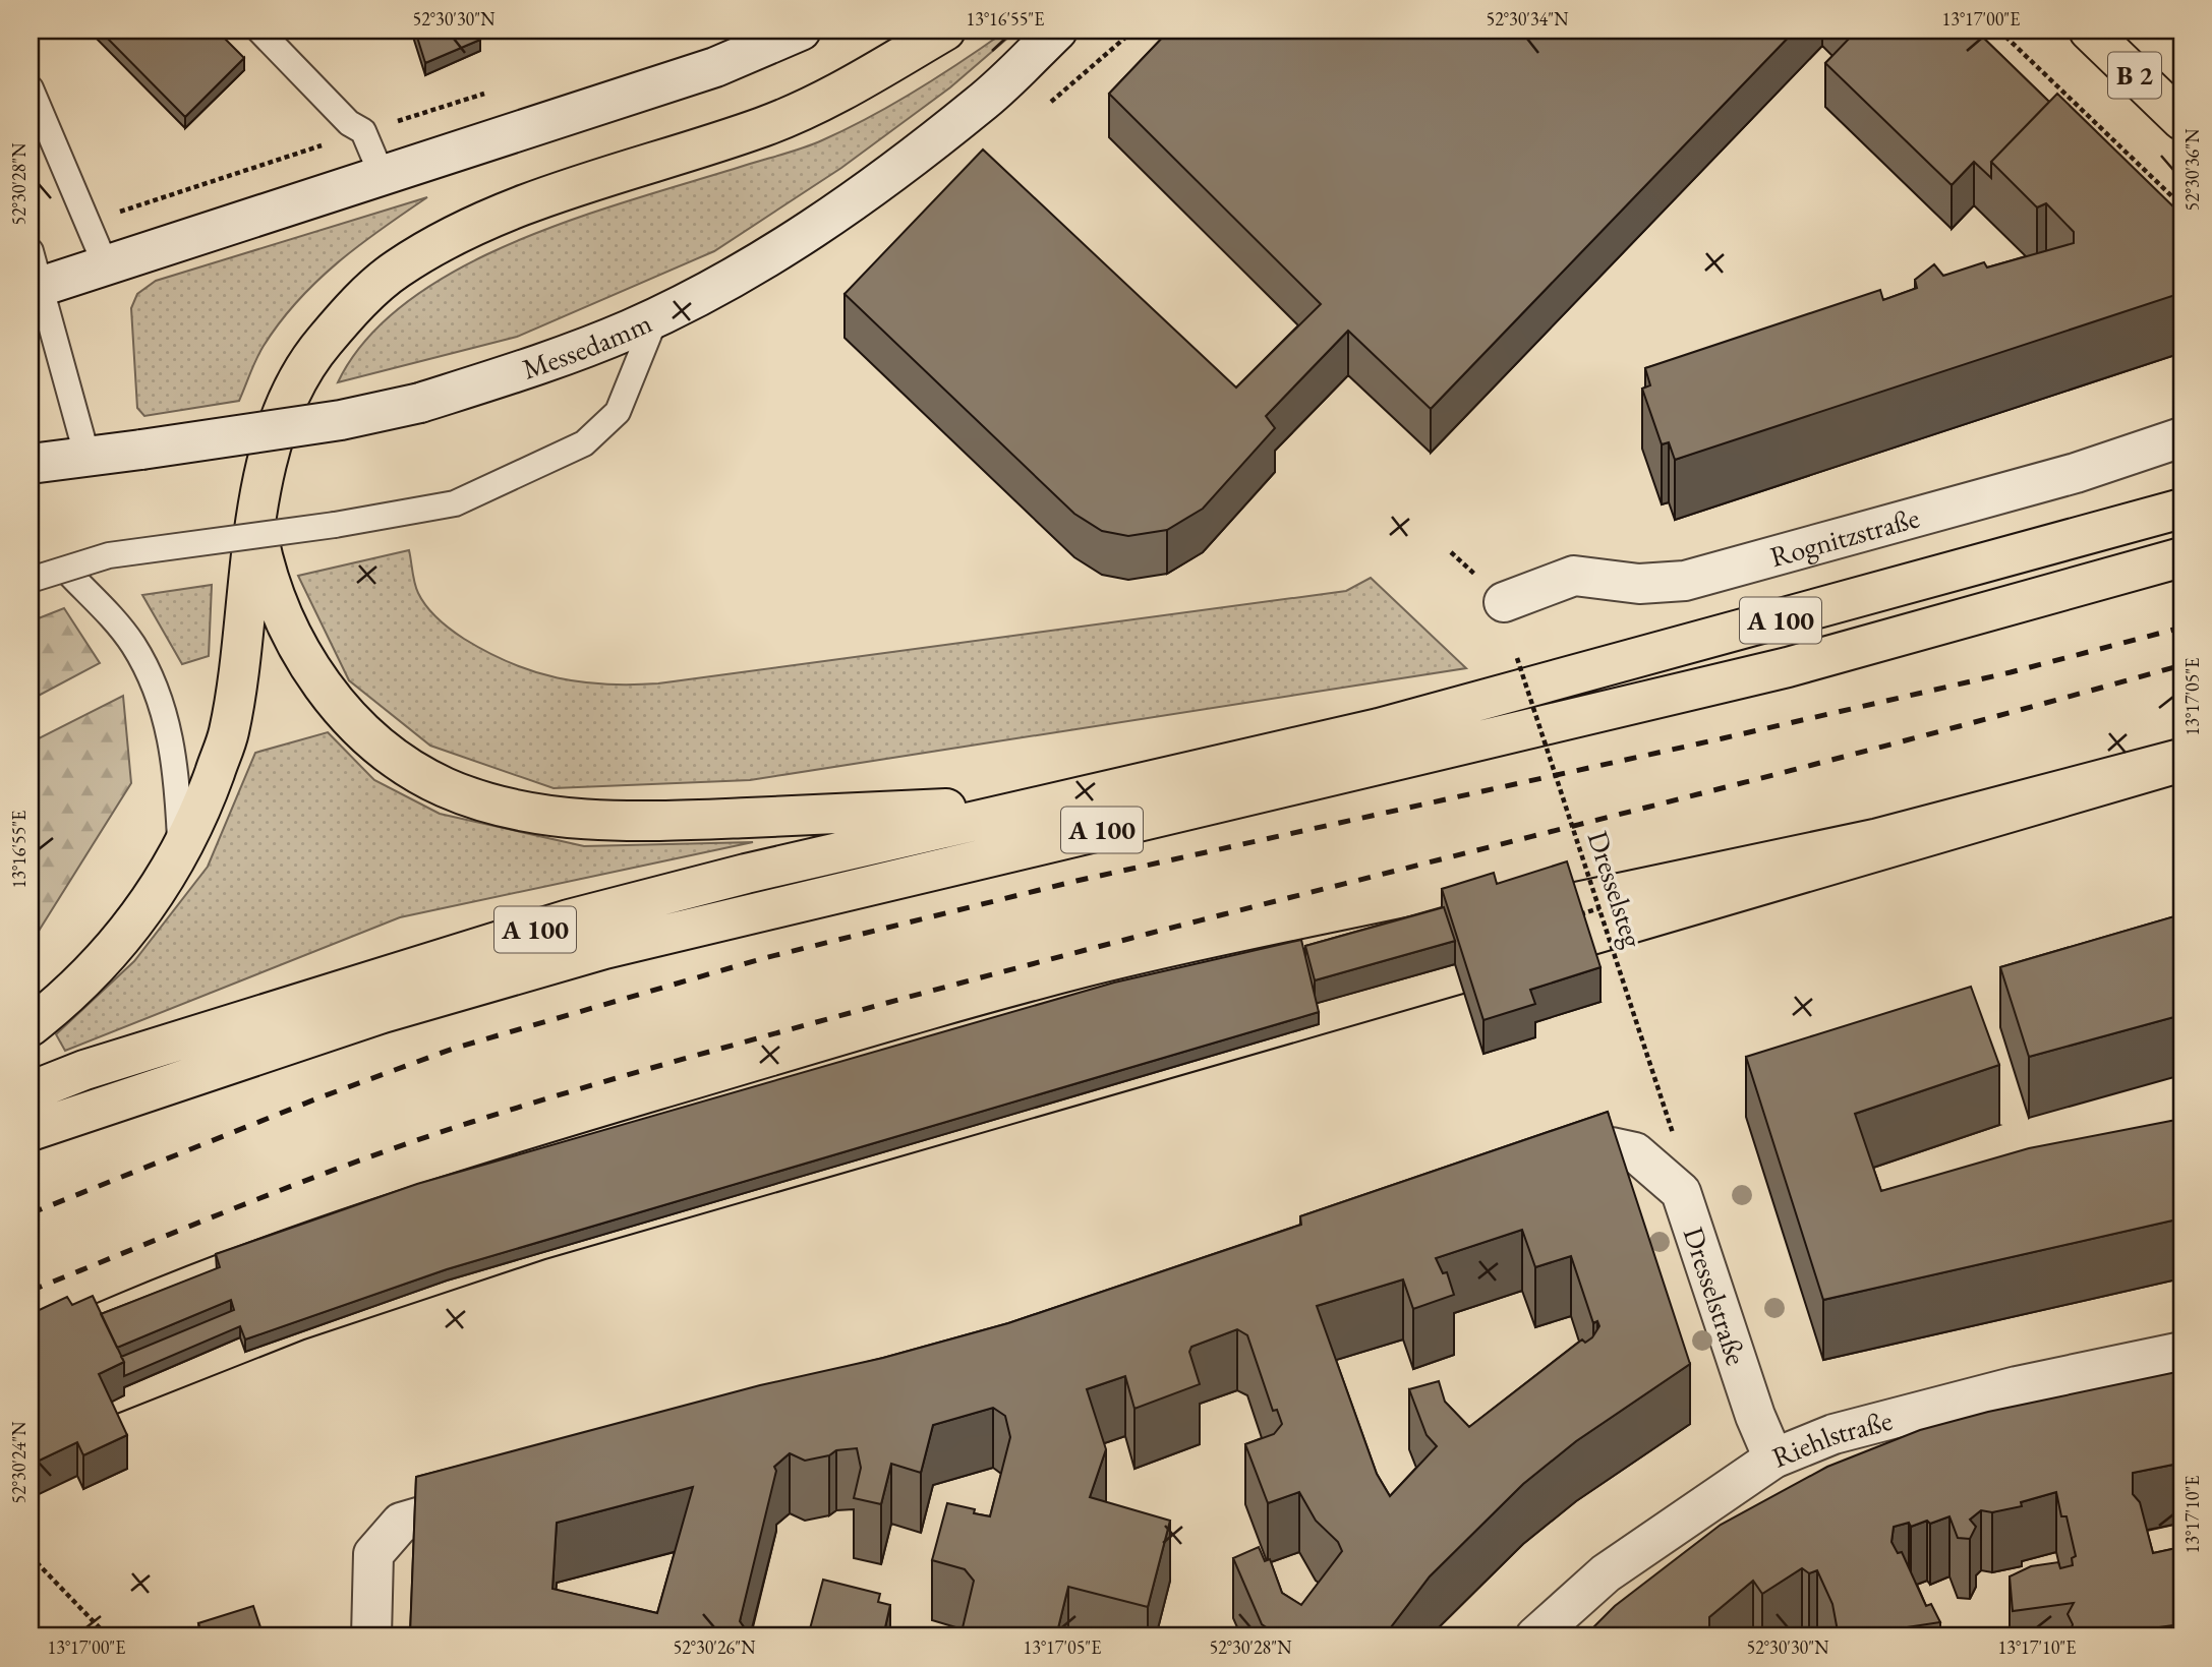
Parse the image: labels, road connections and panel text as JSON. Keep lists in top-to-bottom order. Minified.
{"streets":{"main road":["B 2","A 100"],"street":["Messedamm","Rognitzstraße","Dresselstraße","Riehlstraße"],"path":["Dresselsteg"]},"crossings":[["Dresselstraße","Riehlstraße"]],"coordinates":["52°30'30\"N","13°16'55\"E","52°30'34\"N","13°17'00\"E","52°30'36\"N","52°30'28\"N","13°17'05\"E","52°30'24\"N","13°17'10\"E","52°30'26\"N"]}
